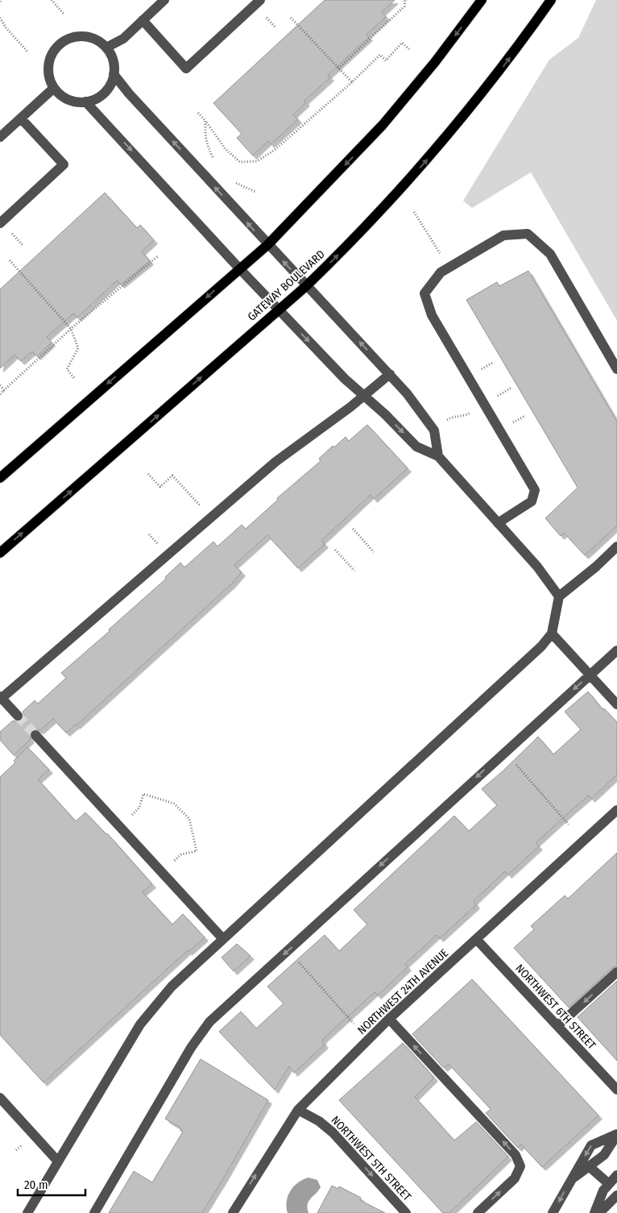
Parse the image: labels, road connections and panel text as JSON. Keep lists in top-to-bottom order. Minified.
{"streets":{"main road":["GATEWAY BOULEVARD"],"street":["NORTHWEST 24TH AVENUE","NORTHWEST 6TH STREET","NORTHWEST 5TH STREET"]},"crossings":[["NORTHWEST 24TH AVENUE","NORTHWEST 6TH STREET"],["NORTHWEST 24TH AVENUE","NORTHWEST 5TH STREET"]],"one_way":["NORTHWEST 5TH STREET"],"scale_bar":"20 m"}
